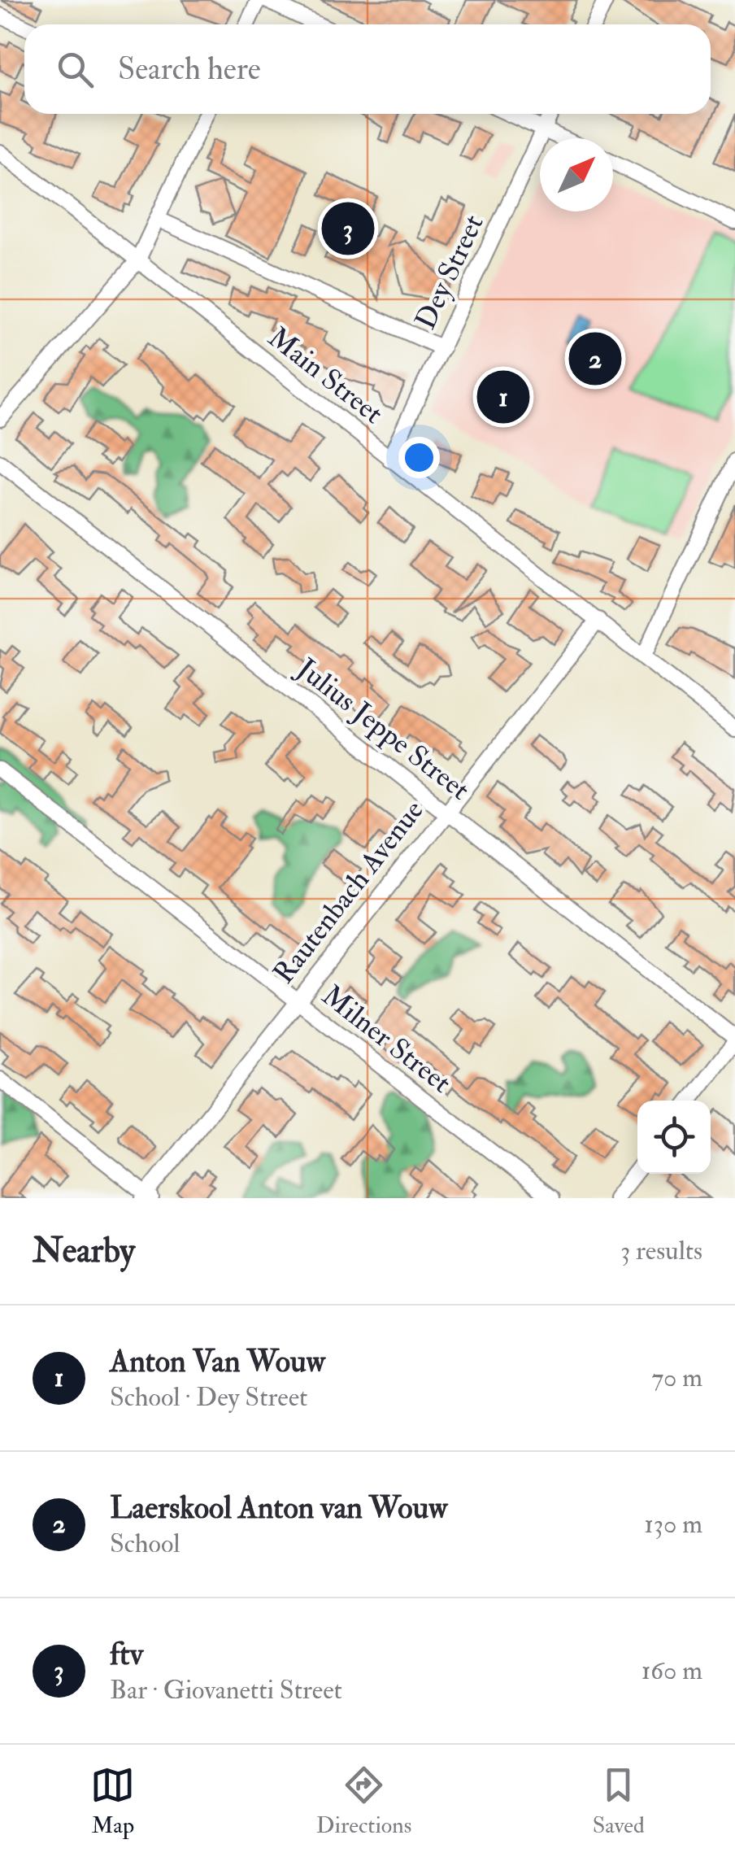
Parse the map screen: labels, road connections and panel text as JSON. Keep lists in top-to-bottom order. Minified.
{"streets":{"street":["Dey Street","Main Street","Julius Jeppe Street","Rautenbach Avenue","Milner Street"]},"crossings":[["Dey Street","Main Street"],["Main Street","Rautenbach Avenue"],["Julius Jeppe Street","Rautenbach Avenue"],["Rautenbach Avenue","Milner Street"]],"north":"top right","page":{"search":"Search here","pins":["3","2","1"],"heading":["Nearby","3 results"],"list":[{"mark":"1","name":"Anton Van Wouw","note":"School · Dey Street","value":"70 m"},{"mark":"2","name":"Laerskool Anton van Wouw","note":"School","value":"130 m"},{"mark":"3","name":"ftv","note":"Bar · Giovanetti Street","value":"160 m"}],"nav":["Map","Directions","Saved"]}}
